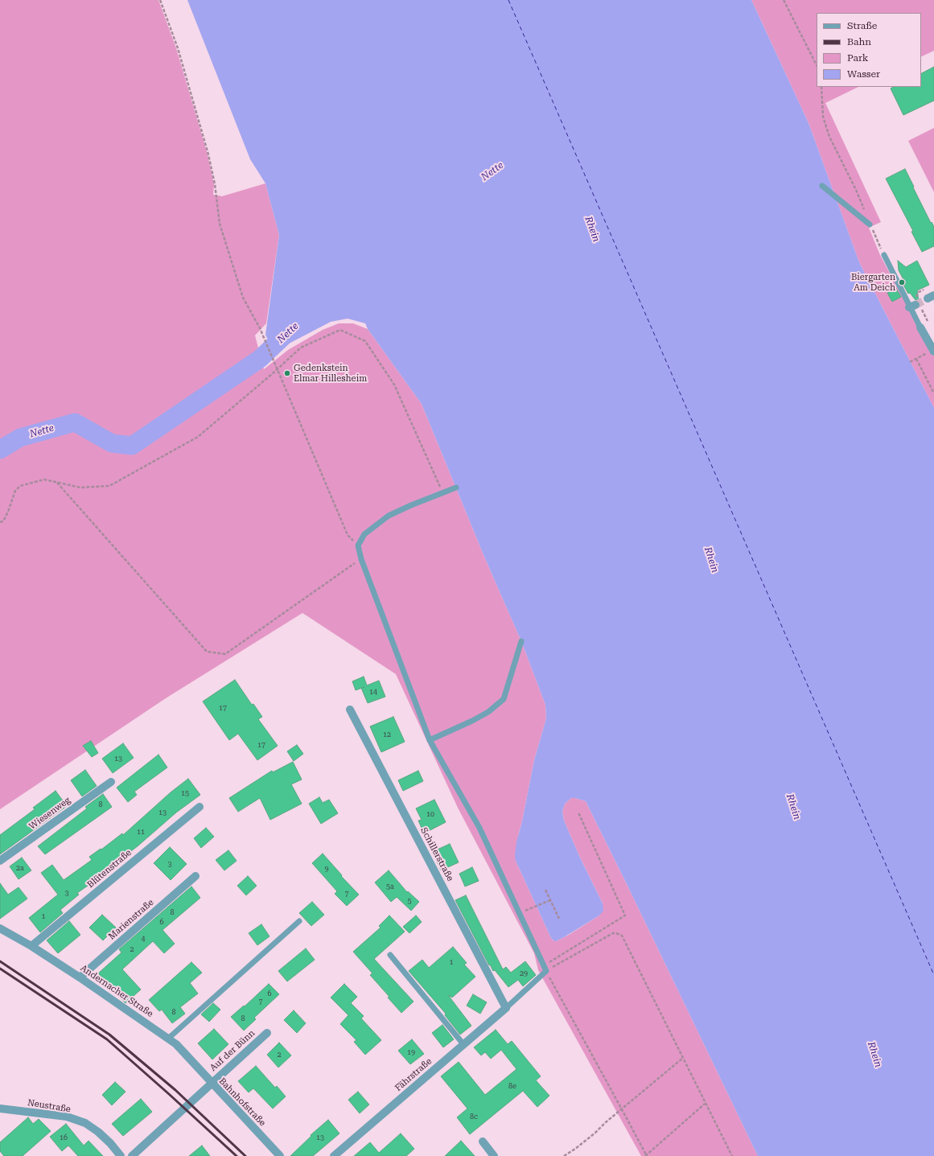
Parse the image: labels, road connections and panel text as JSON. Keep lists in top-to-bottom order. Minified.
{"streets":{"street":["Wiesenweg","Schillerstraße","Blütenstraße","Marienstraße","Andernacher Straße","Auf der Bünn","Fährstraße","Bahnhofstraße","Neustraße"]},"crossings":[["Schillerstraße","Fährstraße"],["Blütenstraße","Andernacher Straße"],["Marienstraße","Andernacher Straße"],["Andernacher Straße","Auf der Bünn"],["Andernacher Straße","Bahnhofstraße"],["Auf der Bünn","Bahnhofstraße"]],"water":["Nette","Rhein"],"places":["Biergarten Am Deich","Gedenkstein Elmar Hillesheim"],"house_numbers":["14","17","12","17","13","15","8","13","10","11","3","2a","9","5a","3","7","5","8","1","6","4","2","1","29","6","7","8","8","19","2","8e","8c","16","13"],"legend":["Straße","Bahn","Park","Wasser"]}
